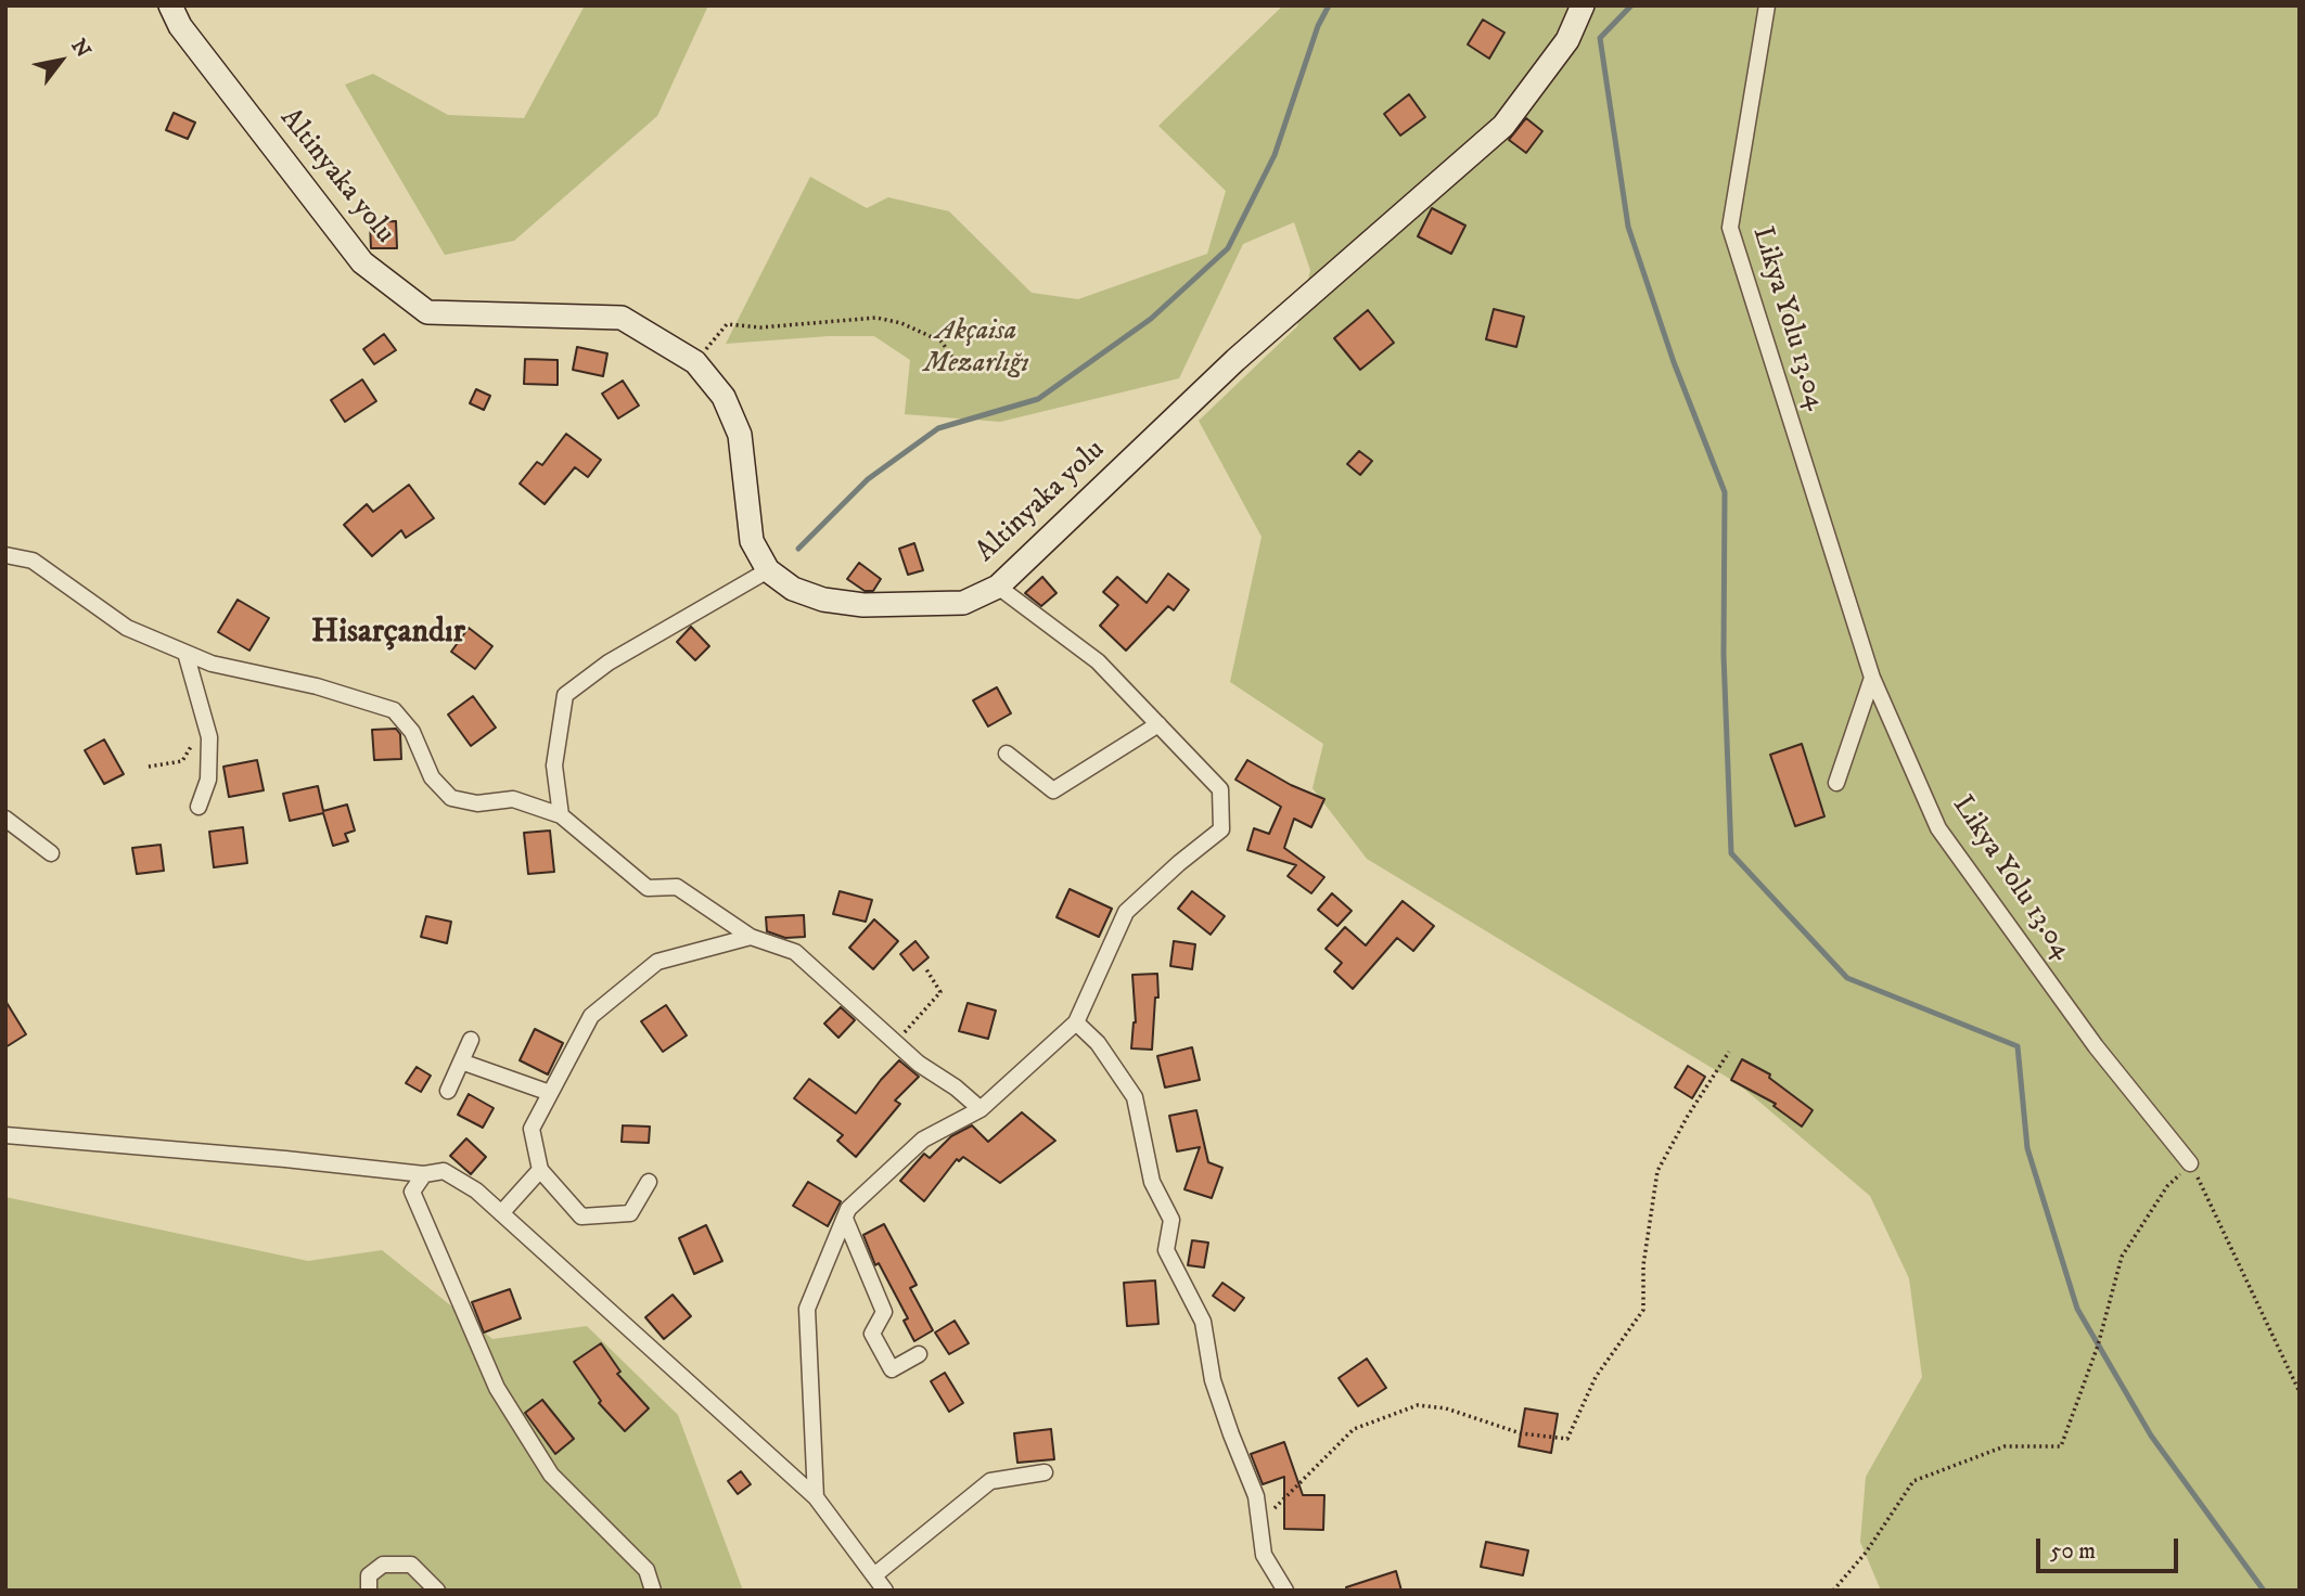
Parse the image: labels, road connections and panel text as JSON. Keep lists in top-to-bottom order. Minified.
{"streets":{"main road":["Altinyaka yolu"],"street":["Likya Yolu 13.04"]},"districts":["Hisarçandır"],"parks":["Akçaisa Mezarlığı"],"scale_bar":"50 m","north":"top right"}
